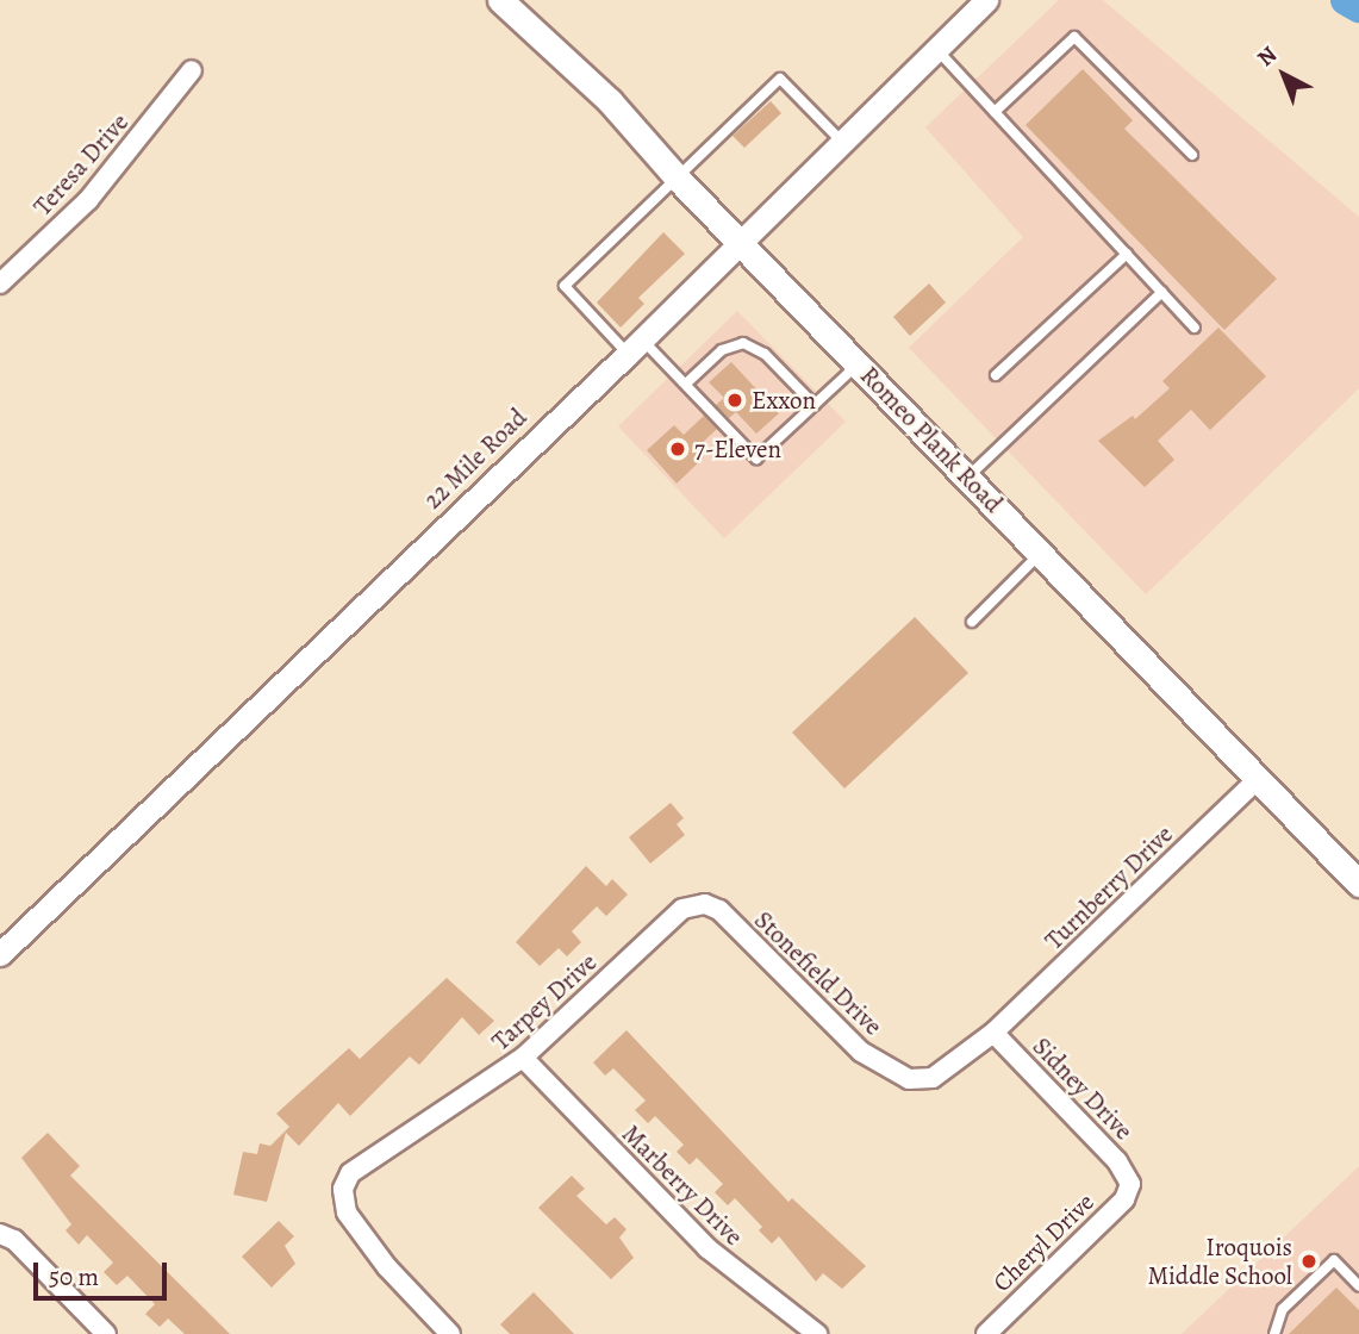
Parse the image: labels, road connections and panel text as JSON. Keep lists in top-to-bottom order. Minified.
{"streets":{"main road":["Romeo Plank Road"],"street":["Teresa Drive","22 Mile Road","Turnberry Drive","Stonefield Drive","Tarpey Drive","Sidney Drive","Marberry Drive","Cheryl Drive"]},"crossings":[["Romeo Plank Road","22 Mile Road"],["Romeo Plank Road","Turnberry Drive"],["Turnberry Drive","Stonefield Drive"],["Turnberry Drive","Sidney Drive"],["Stonefield Drive","Tarpey Drive"],["Stonefield Drive","Sidney Drive"],["Tarpey Drive","Marberry Drive"],["Sidney Drive","Cheryl Drive"]],"places":["Exxon","7-Eleven","Iroquois Middle School"],"scale_bar":"50 m","north":"top left"}
